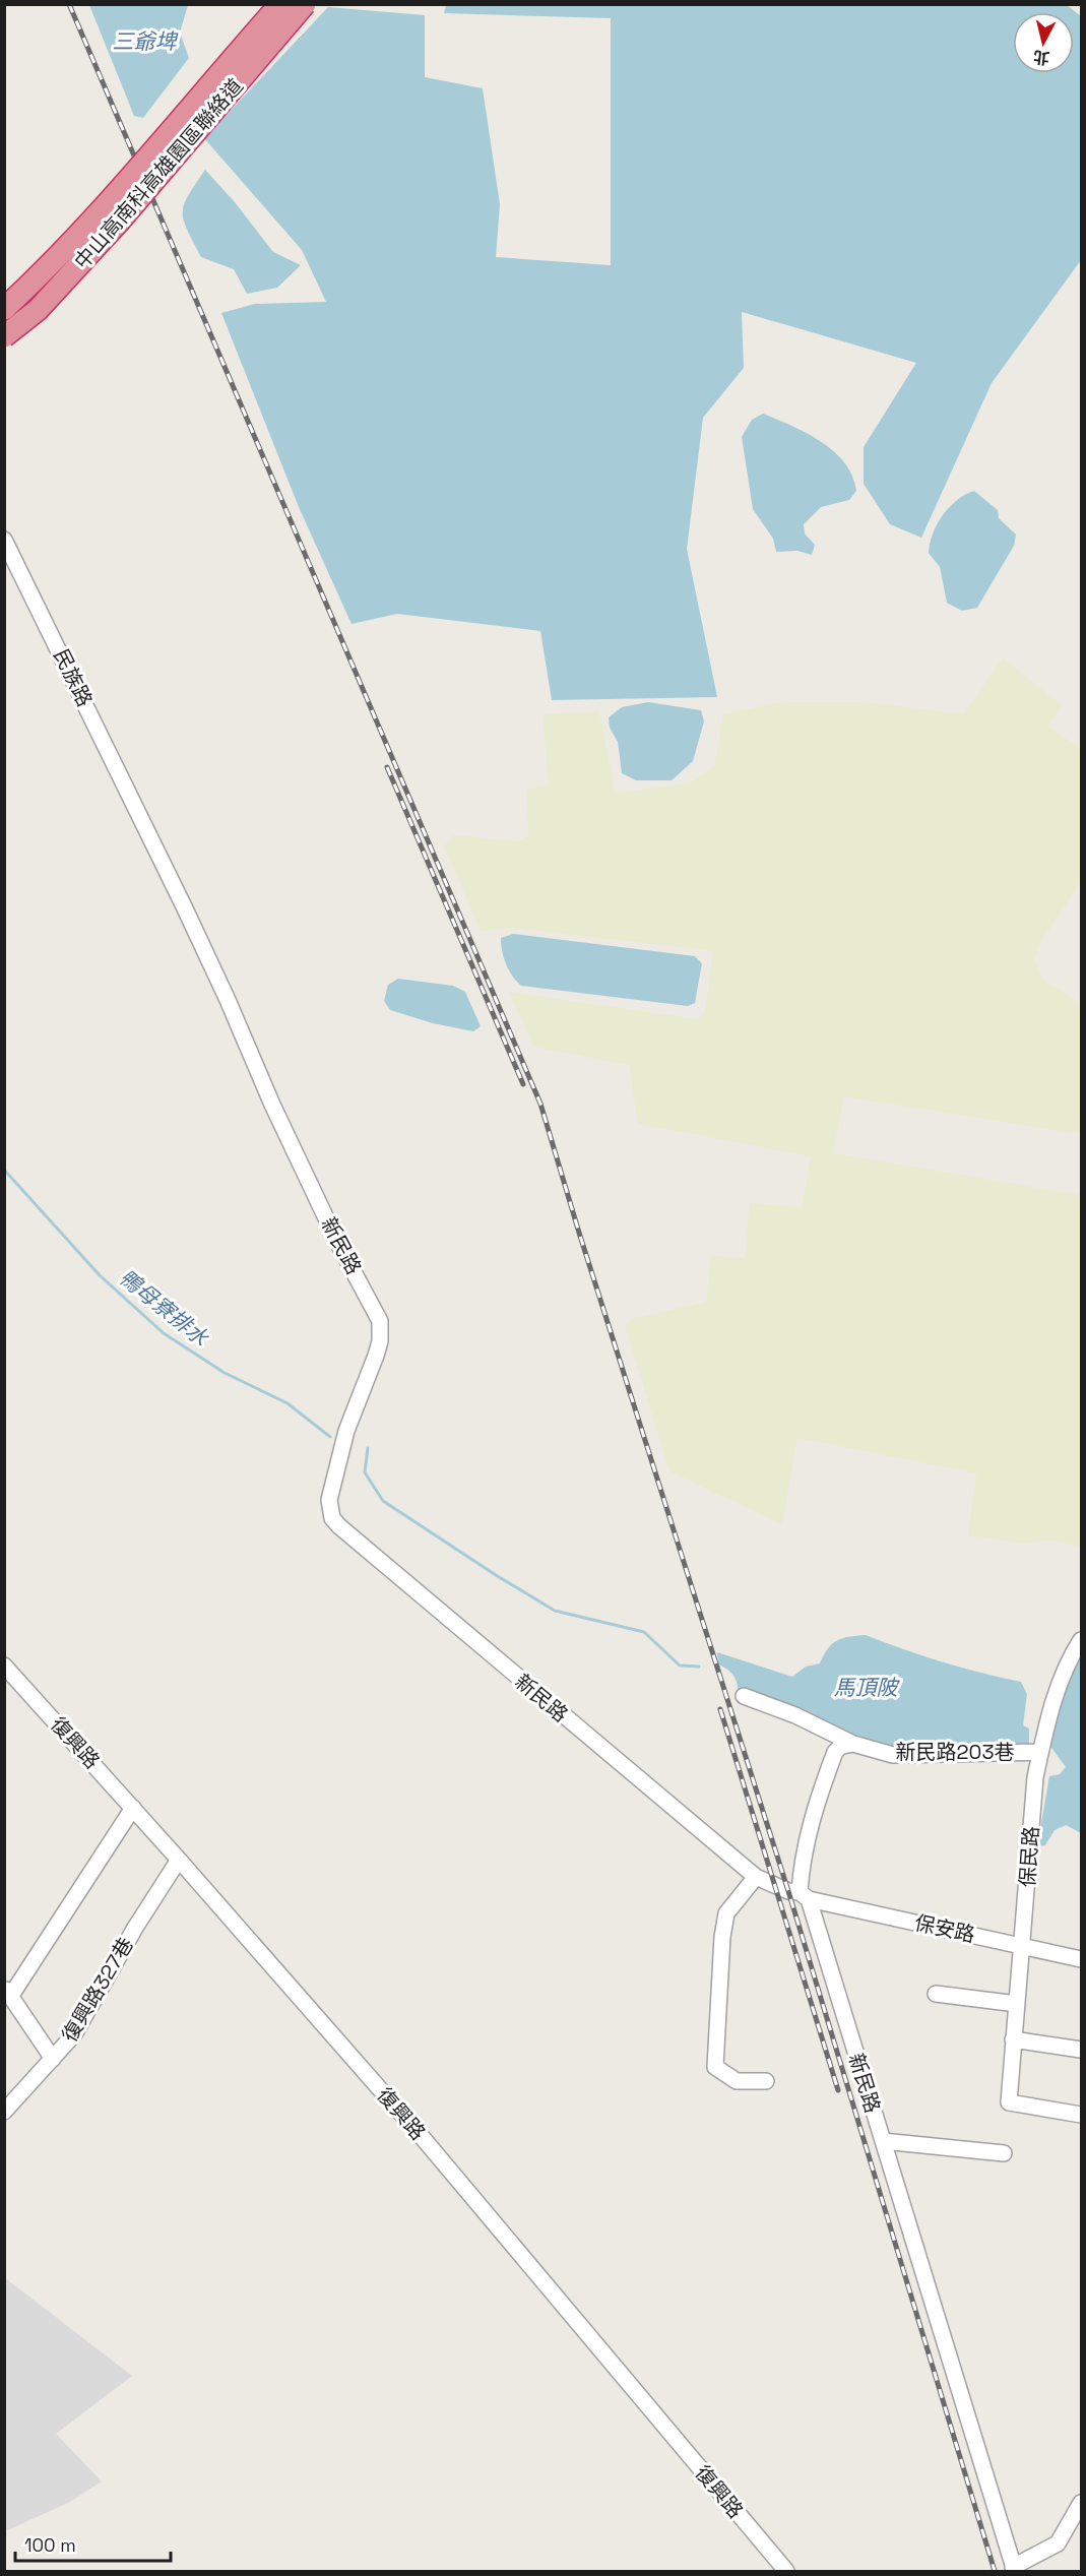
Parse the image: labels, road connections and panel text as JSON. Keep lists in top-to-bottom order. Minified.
{"streets":{"highway":["中山高南科高雄園區聯絡道"],"street":["民族路","新民路","復興路","新民路203巷","保民路","保安路","復興路327巷"]},"crossings":[["民族路","新民路"],["新民路","保安路"],["復興路","復興路327巷"],["新民路203巷","保民路"],["保民路","保安路"]],"water":["三爺埤","鴨母寮排水","馬頂陂"],"scale_bar":"100 m","north":"bottom"}
